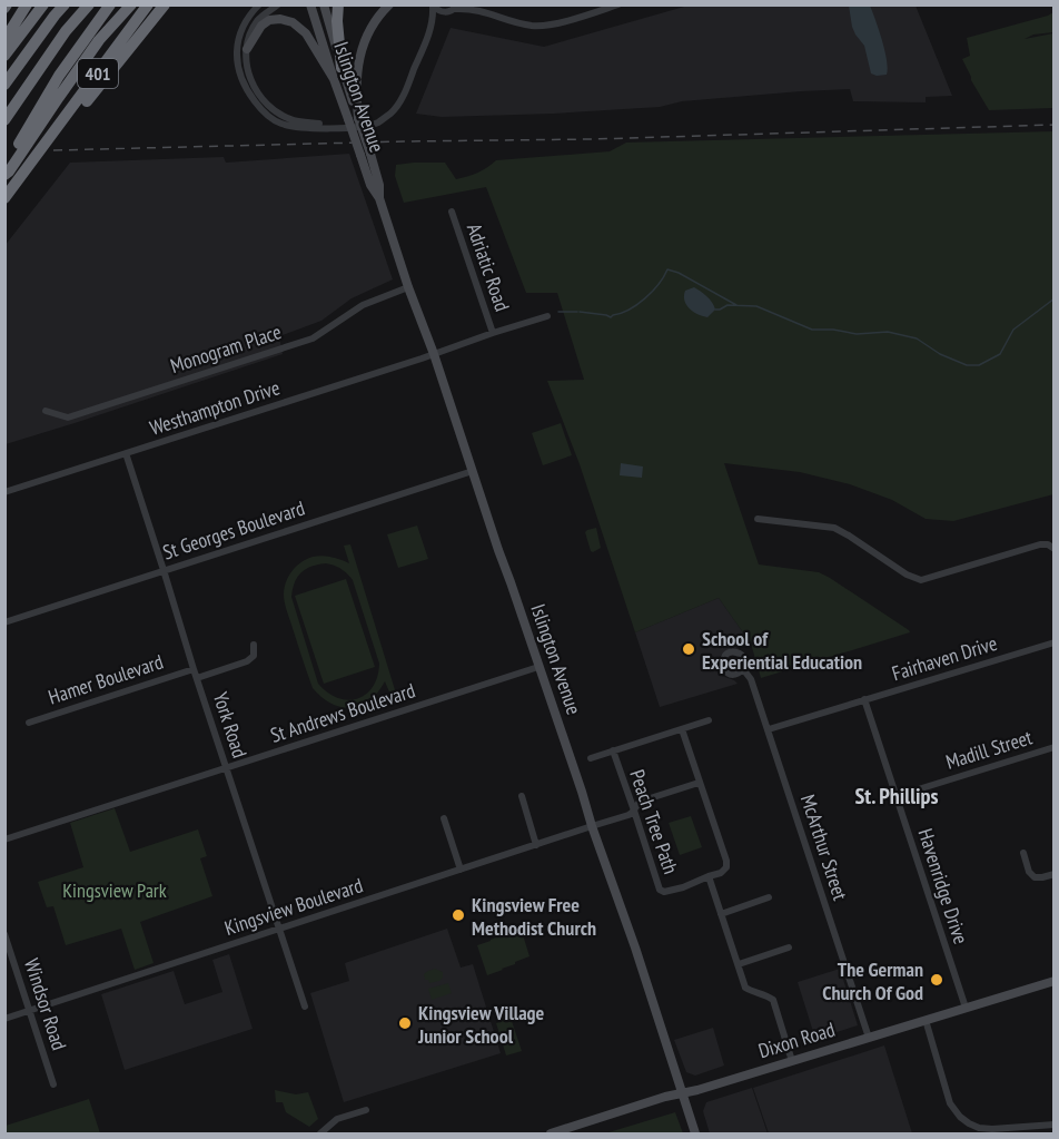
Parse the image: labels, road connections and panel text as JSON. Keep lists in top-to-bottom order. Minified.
{"streets":{"highway":["401"],"main road":["Islington Avenue","Dixon Road"],"street":["Adriatic Road","Monogram Place","Westhampton Drive","St Georges Boulevard","Fairhaven Drive","Hamer Boulevard","St Andrews Boulevard","York Road","Madill Street","Peach Tree Path","McArthur Street","Havenridge Drive","Kingsview Boulevard","Windsor Road"]},"crossings":[["Islington Avenue","Monogram Place"],["Islington Avenue","Westhampton Drive"],["Islington Avenue","St Georges Boulevard"],["Islington Avenue","St Andrews Boulevard"],["Islington Avenue","Kingsview Boulevard"],["Islington Avenue","Dixon Road"],["Adriatic Road","Westhampton Drive"],["Westhampton Drive","York Road"],["St Georges Boulevard","York Road"],["Fairhaven Drive","McArthur Street"],["Fairhaven Drive","Havenridge Drive"],["Hamer Boulevard","York Road"],["St Andrews Boulevard","York Road"],["York Road","Kingsview Boulevard"],["Madill Street","Havenridge Drive"],["Peach Tree Path","Kingsview Boulevard"],["McArthur Street","Dixon Road"],["Havenridge Drive","Dixon Road"],["Kingsview Boulevard","Windsor Road"]],"districts":["St. Phillips"],"parks":["Kingsview Park"],"places":["School of Experiential Education","Kingsview Free Methodist Church","The German Church Of God","Kingsview Village Junior School"]}
